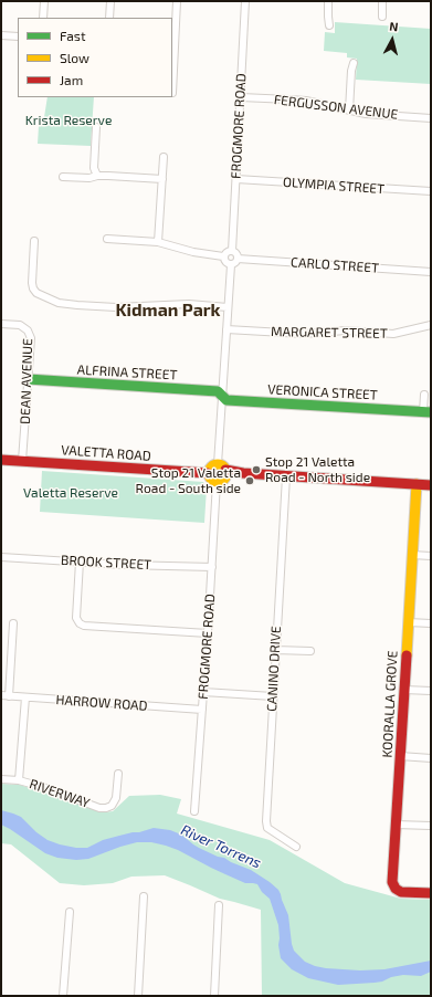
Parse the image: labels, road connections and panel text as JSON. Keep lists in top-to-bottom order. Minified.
{"streets":{"street":["FERGUSSON AVENUE","FROGMORE ROAD","OLYMPIA STREET","CARLO STREET","MARGARET STREET","ALFRINA STREET","DEAN AVENUE","VERONICA STREET","VALETTA ROAD","BROOK STREET","CANINO DRIVE","HARROW ROAD","KOORALLA GROVE","RIVERWAY"]},"crossings":[["FERGUSSON AVENUE","FROGMORE ROAD"],["FROGMORE ROAD","OLYMPIA STREET"],["FROGMORE ROAD","CARLO STREET"],["FROGMORE ROAD","VALETTA ROAD"],["FROGMORE ROAD","BROOK STREET"],["FROGMORE ROAD","HARROW ROAD"],["ALFRINA STREET","DEAN AVENUE"],["ALFRINA STREET","VERONICA STREET"],["DEAN AVENUE","VALETTA ROAD"]],"districts":["Kidman Park"],"water":["River Torrens"],"parks":["Krista Reserve","Valetta Reserve"],"places":["Stop 21 Valetta Road - North side","Stop 21 Valetta Road - South side"],"legend":["Fast","Slow","Jam"],"north":"top"}
